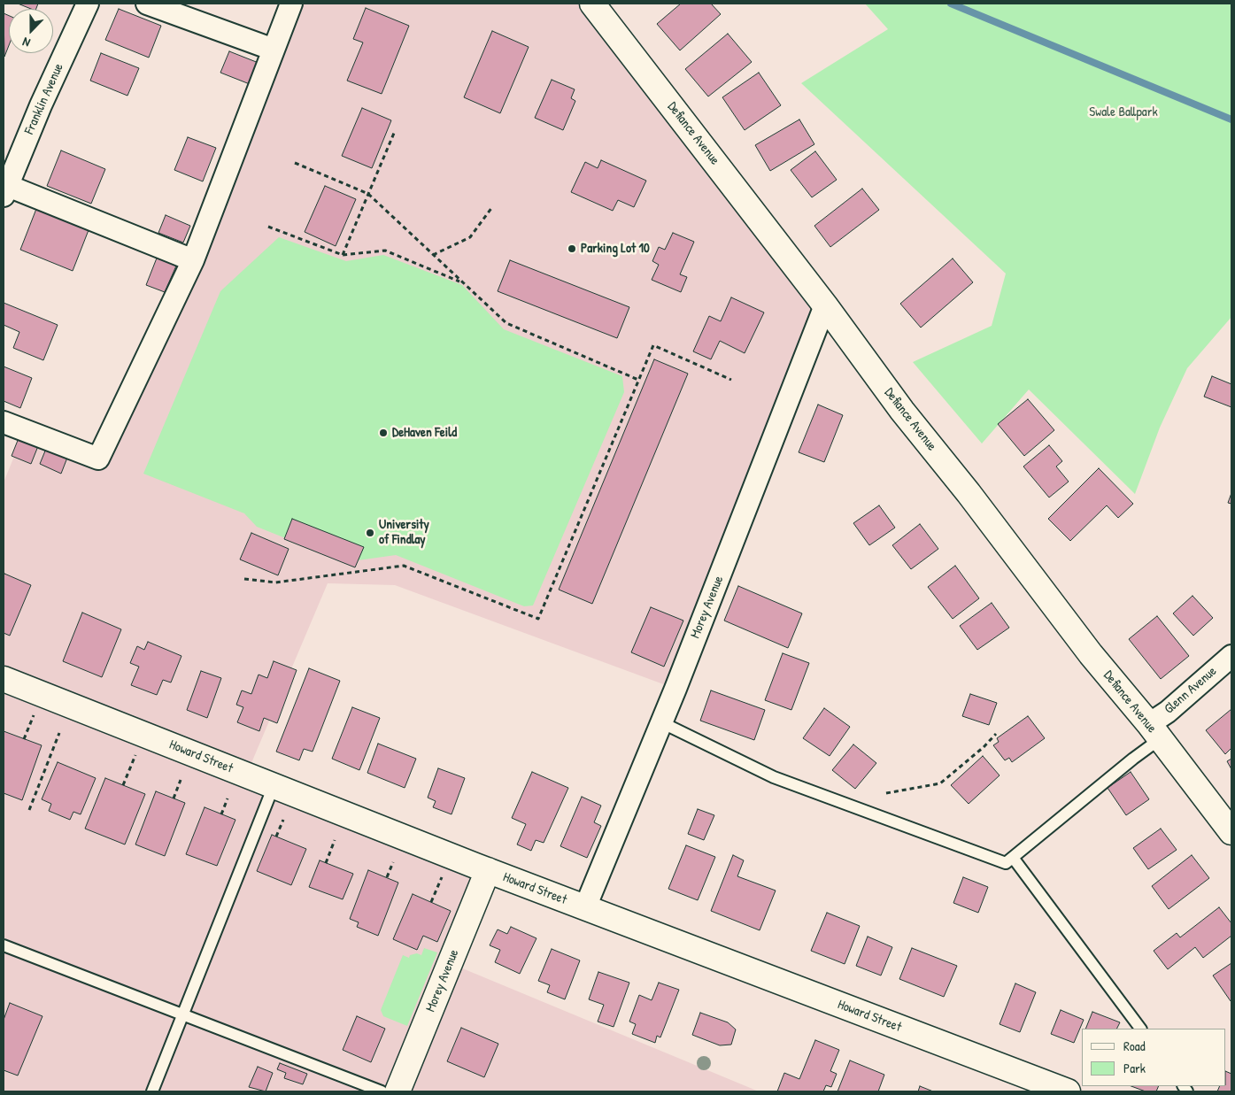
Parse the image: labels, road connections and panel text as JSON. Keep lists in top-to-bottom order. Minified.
{"streets":{"street":["Franklin Avenue","Defiance Avenue","Morey Avenue","Glenn Avenue","Howard Street"]},"crossings":[["Defiance Avenue","Morey Avenue"],["Defiance Avenue","Glenn Avenue"],["Morey Avenue","Howard Street"]],"parks":["Swale Ballpark"],"places":["Parking Lot 10","DeHaven Feild","University of Findlay"],"legend":["Road","Park"],"north":"bottom"}
